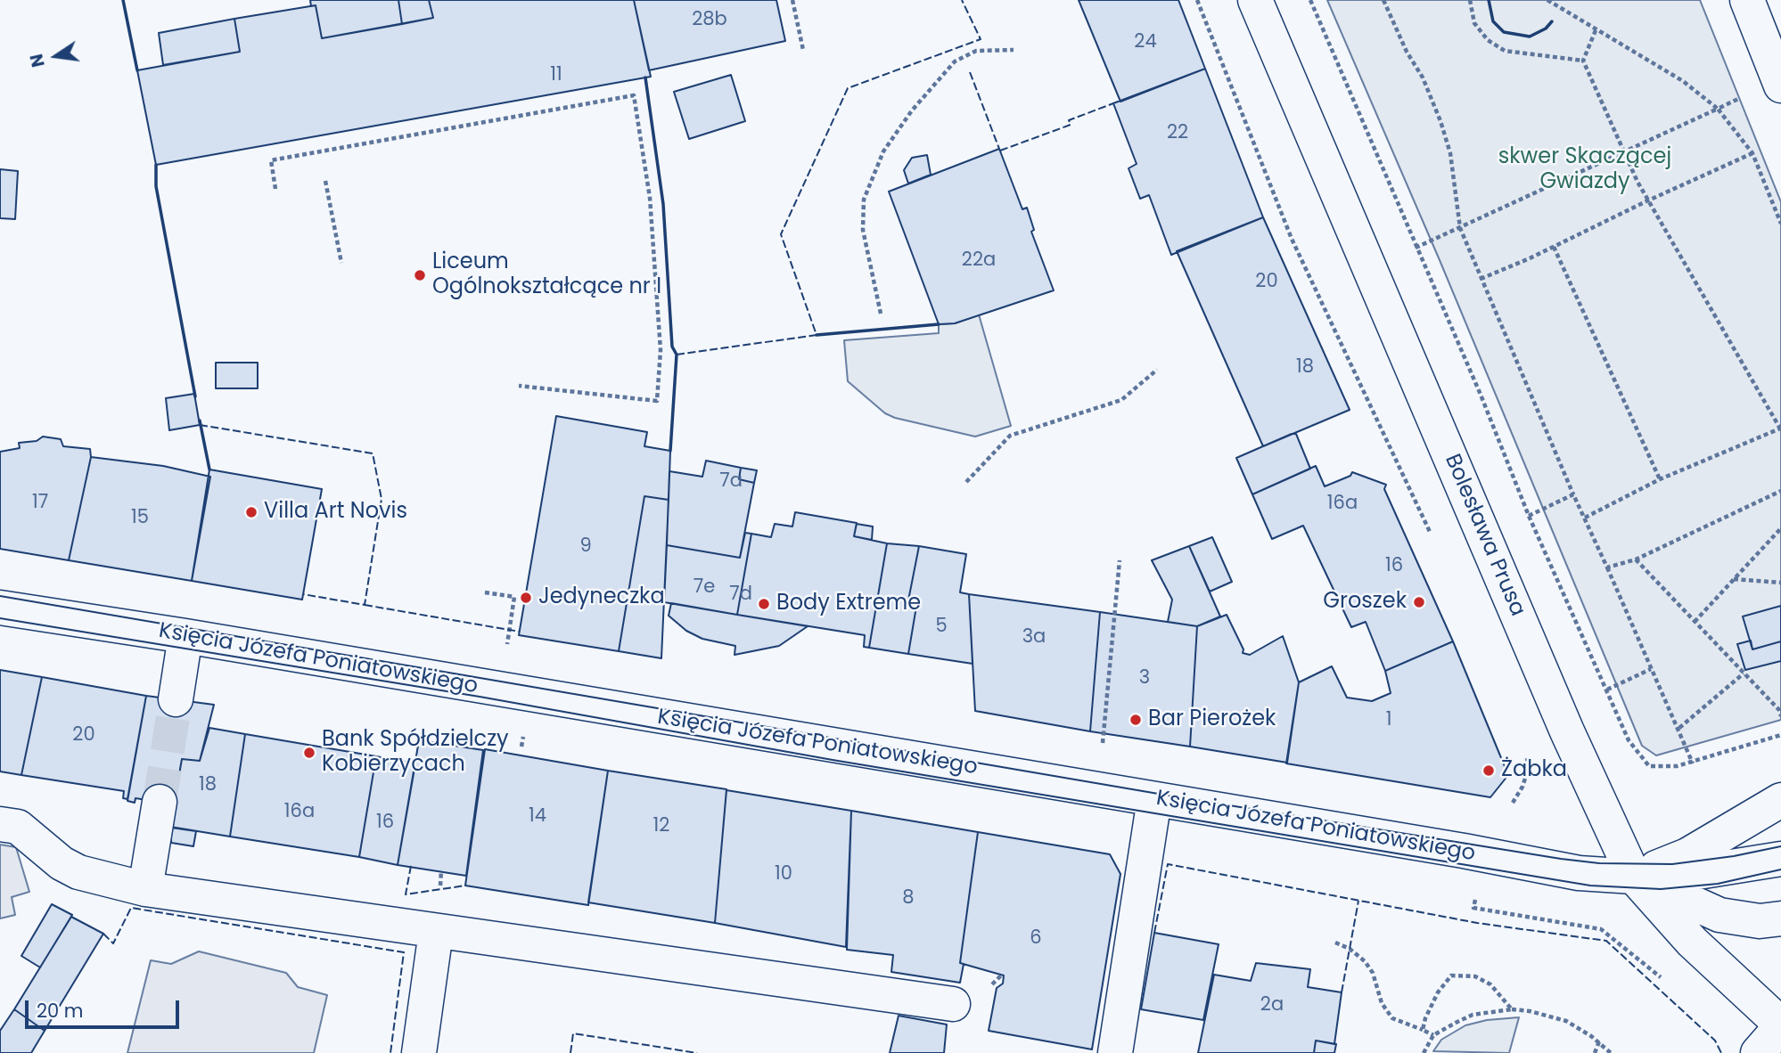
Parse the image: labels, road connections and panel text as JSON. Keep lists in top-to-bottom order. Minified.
{"streets":{"street":["Bolesława Prusa","Księcia Józefa Poniatowskiego"]},"crossings":[["Bolesława Prusa","Księcia Józefa Poniatowskiego"]],"parks":["skwer Skaczącej Gwiazdy"],"places":["Liceum Ogólnokształcące nr I","Villa Art Novis","Jedyneczka","Groszek","Body Extreme","Bar Pierożek","Bank Spółdzielczy Kobierzycach","Żabka"],"house_numbers":["28b","24","11","22","22a","20","18","7a","17","16a","15","9","16","7e","7d","5","3a","3","1","20","18","16a","14","16","12","10","8","6","2a"],"scale_bar":"20 m","north":"left"}
